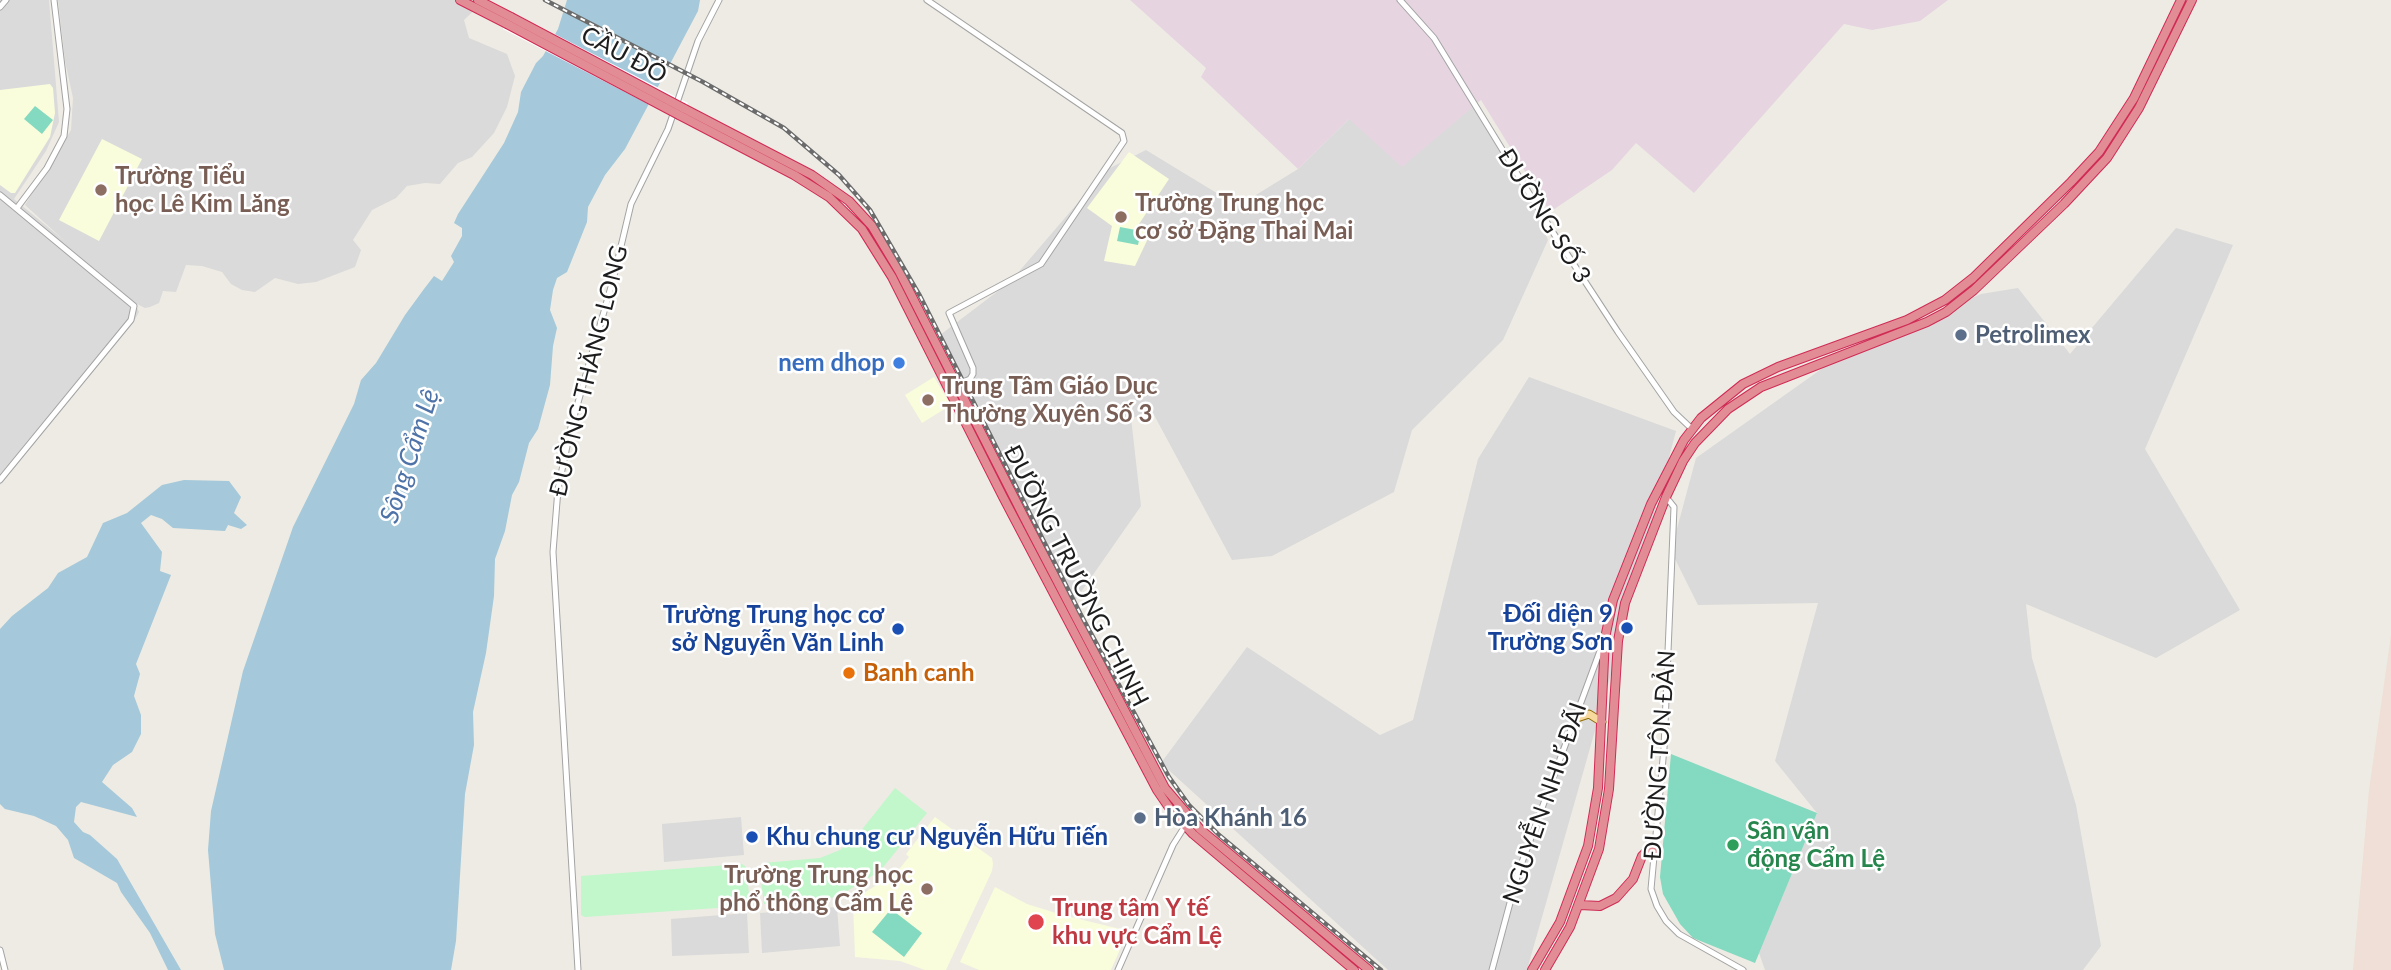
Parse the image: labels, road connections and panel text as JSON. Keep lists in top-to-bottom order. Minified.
{"streets":{"highway":["CẦU ĐỎ","ĐƯỜNG TRƯỜNG CHINH"],"street":["ĐƯỜNG SỐ 3","ĐƯỜNG THĂNG LONG","ĐƯỜNG TÔN ĐẢN","NGUYỄN NHƯ ĐÃI"]},"crossings":[["CẦU ĐỎ","ĐƯỜNG TRƯỜNG CHINH"]],"water":["Sông Cẩm Lệ"],"places":["Trường Tiểu học Lê Kim Lăng","Trường Trung học cơ sở Đặng Thai Mai","Petrolimex","nem dhop","Trung Tâm Giáo Dục Thường Xuyên Số 3","Đối diện 9 Trường Sơn","Trường Trung học cơ sở Nguyễn Văn Linh","Banh canh","Hòa Khánh 16","Khu chung cư Nguyễn Hữu Tiến","Sân vận động Cẩm Lệ","Trường Trung học phổ thông Cẩm Lệ","Trung tâm Y tế khu vực Cẩm Lệ"]}
